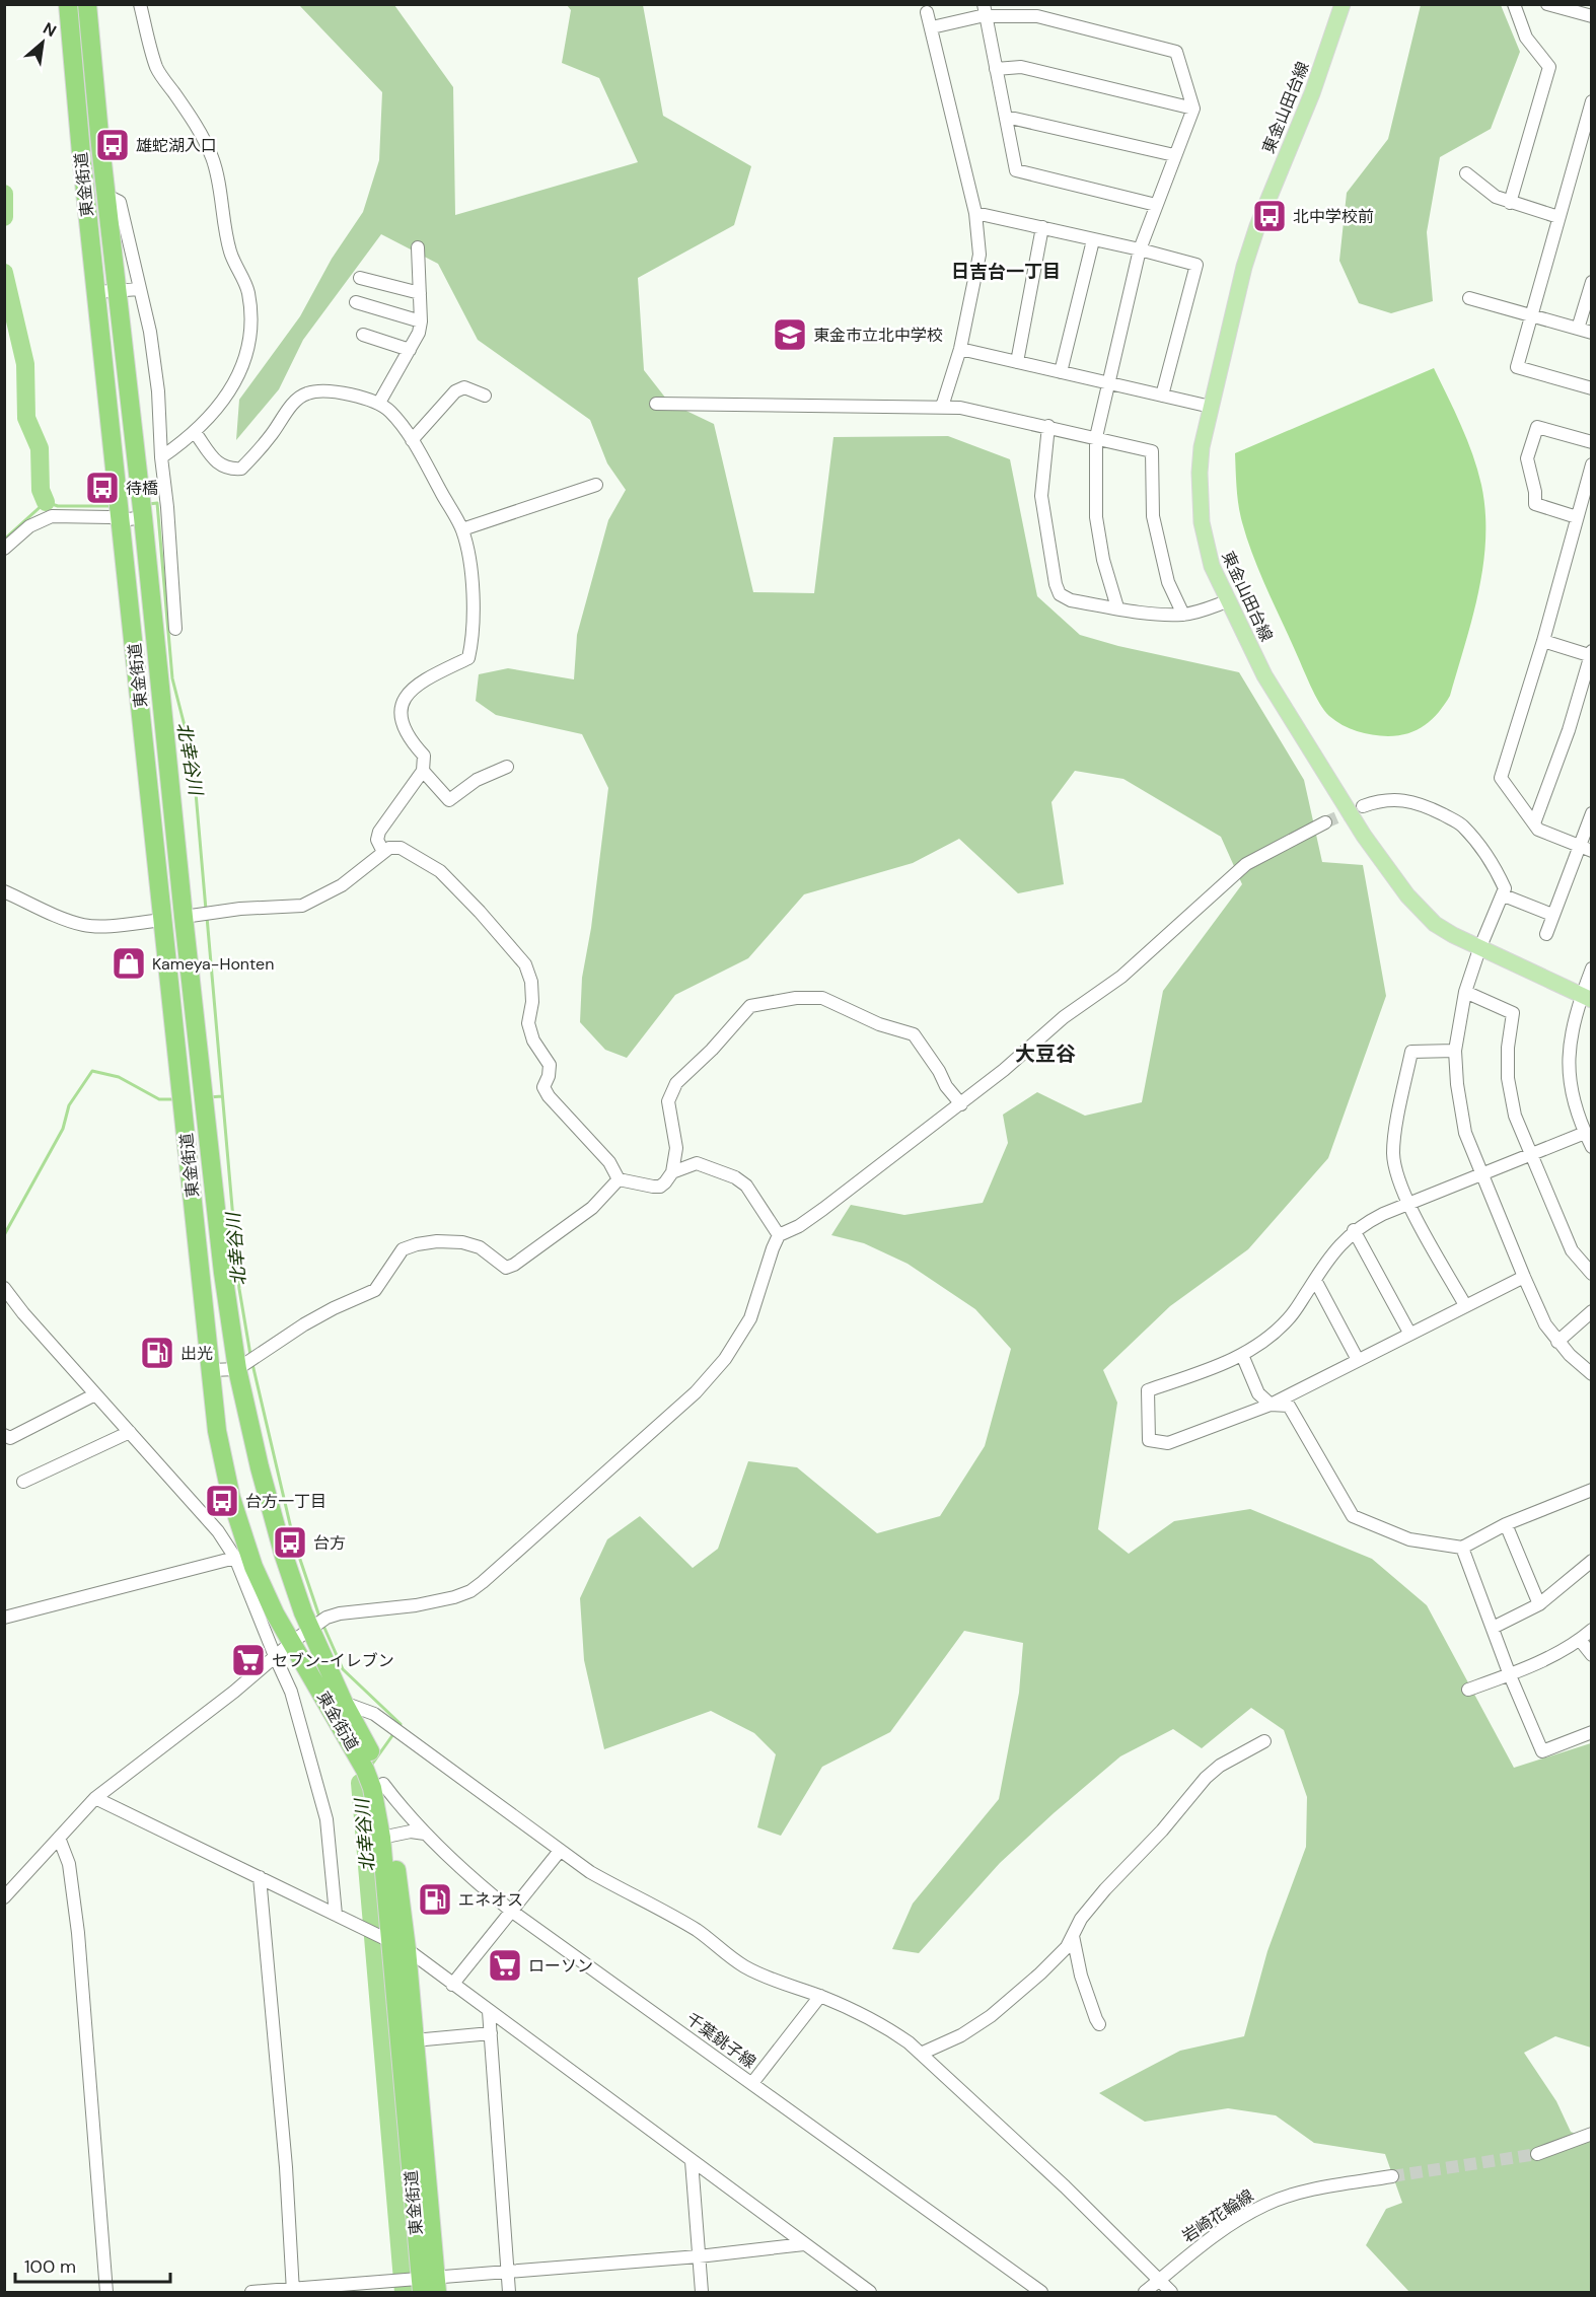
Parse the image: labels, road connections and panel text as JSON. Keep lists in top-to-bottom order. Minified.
{"streets":{"highway":["東金街道"],"main road":["東金山田台線"],"street":["千葉銚子線","岩崎花輪線"]},"crossings":[["東金街道","千葉銚子線"]],"districts":["日吉台一丁目","大豆谷"],"water":["北幸谷川"],"places":{"bus stop":["雄蛇湖入口","北中学校前","待橋","台方一丁目","台方"],"school or university":["東金市立北中学校"],"shop":["Kameya-Honten"],"fuel station":["出光","エネオス"],"supermarket":["セブン-イレブン","ローソン"]},"scale_bar":"100 m","north":"top right"}
